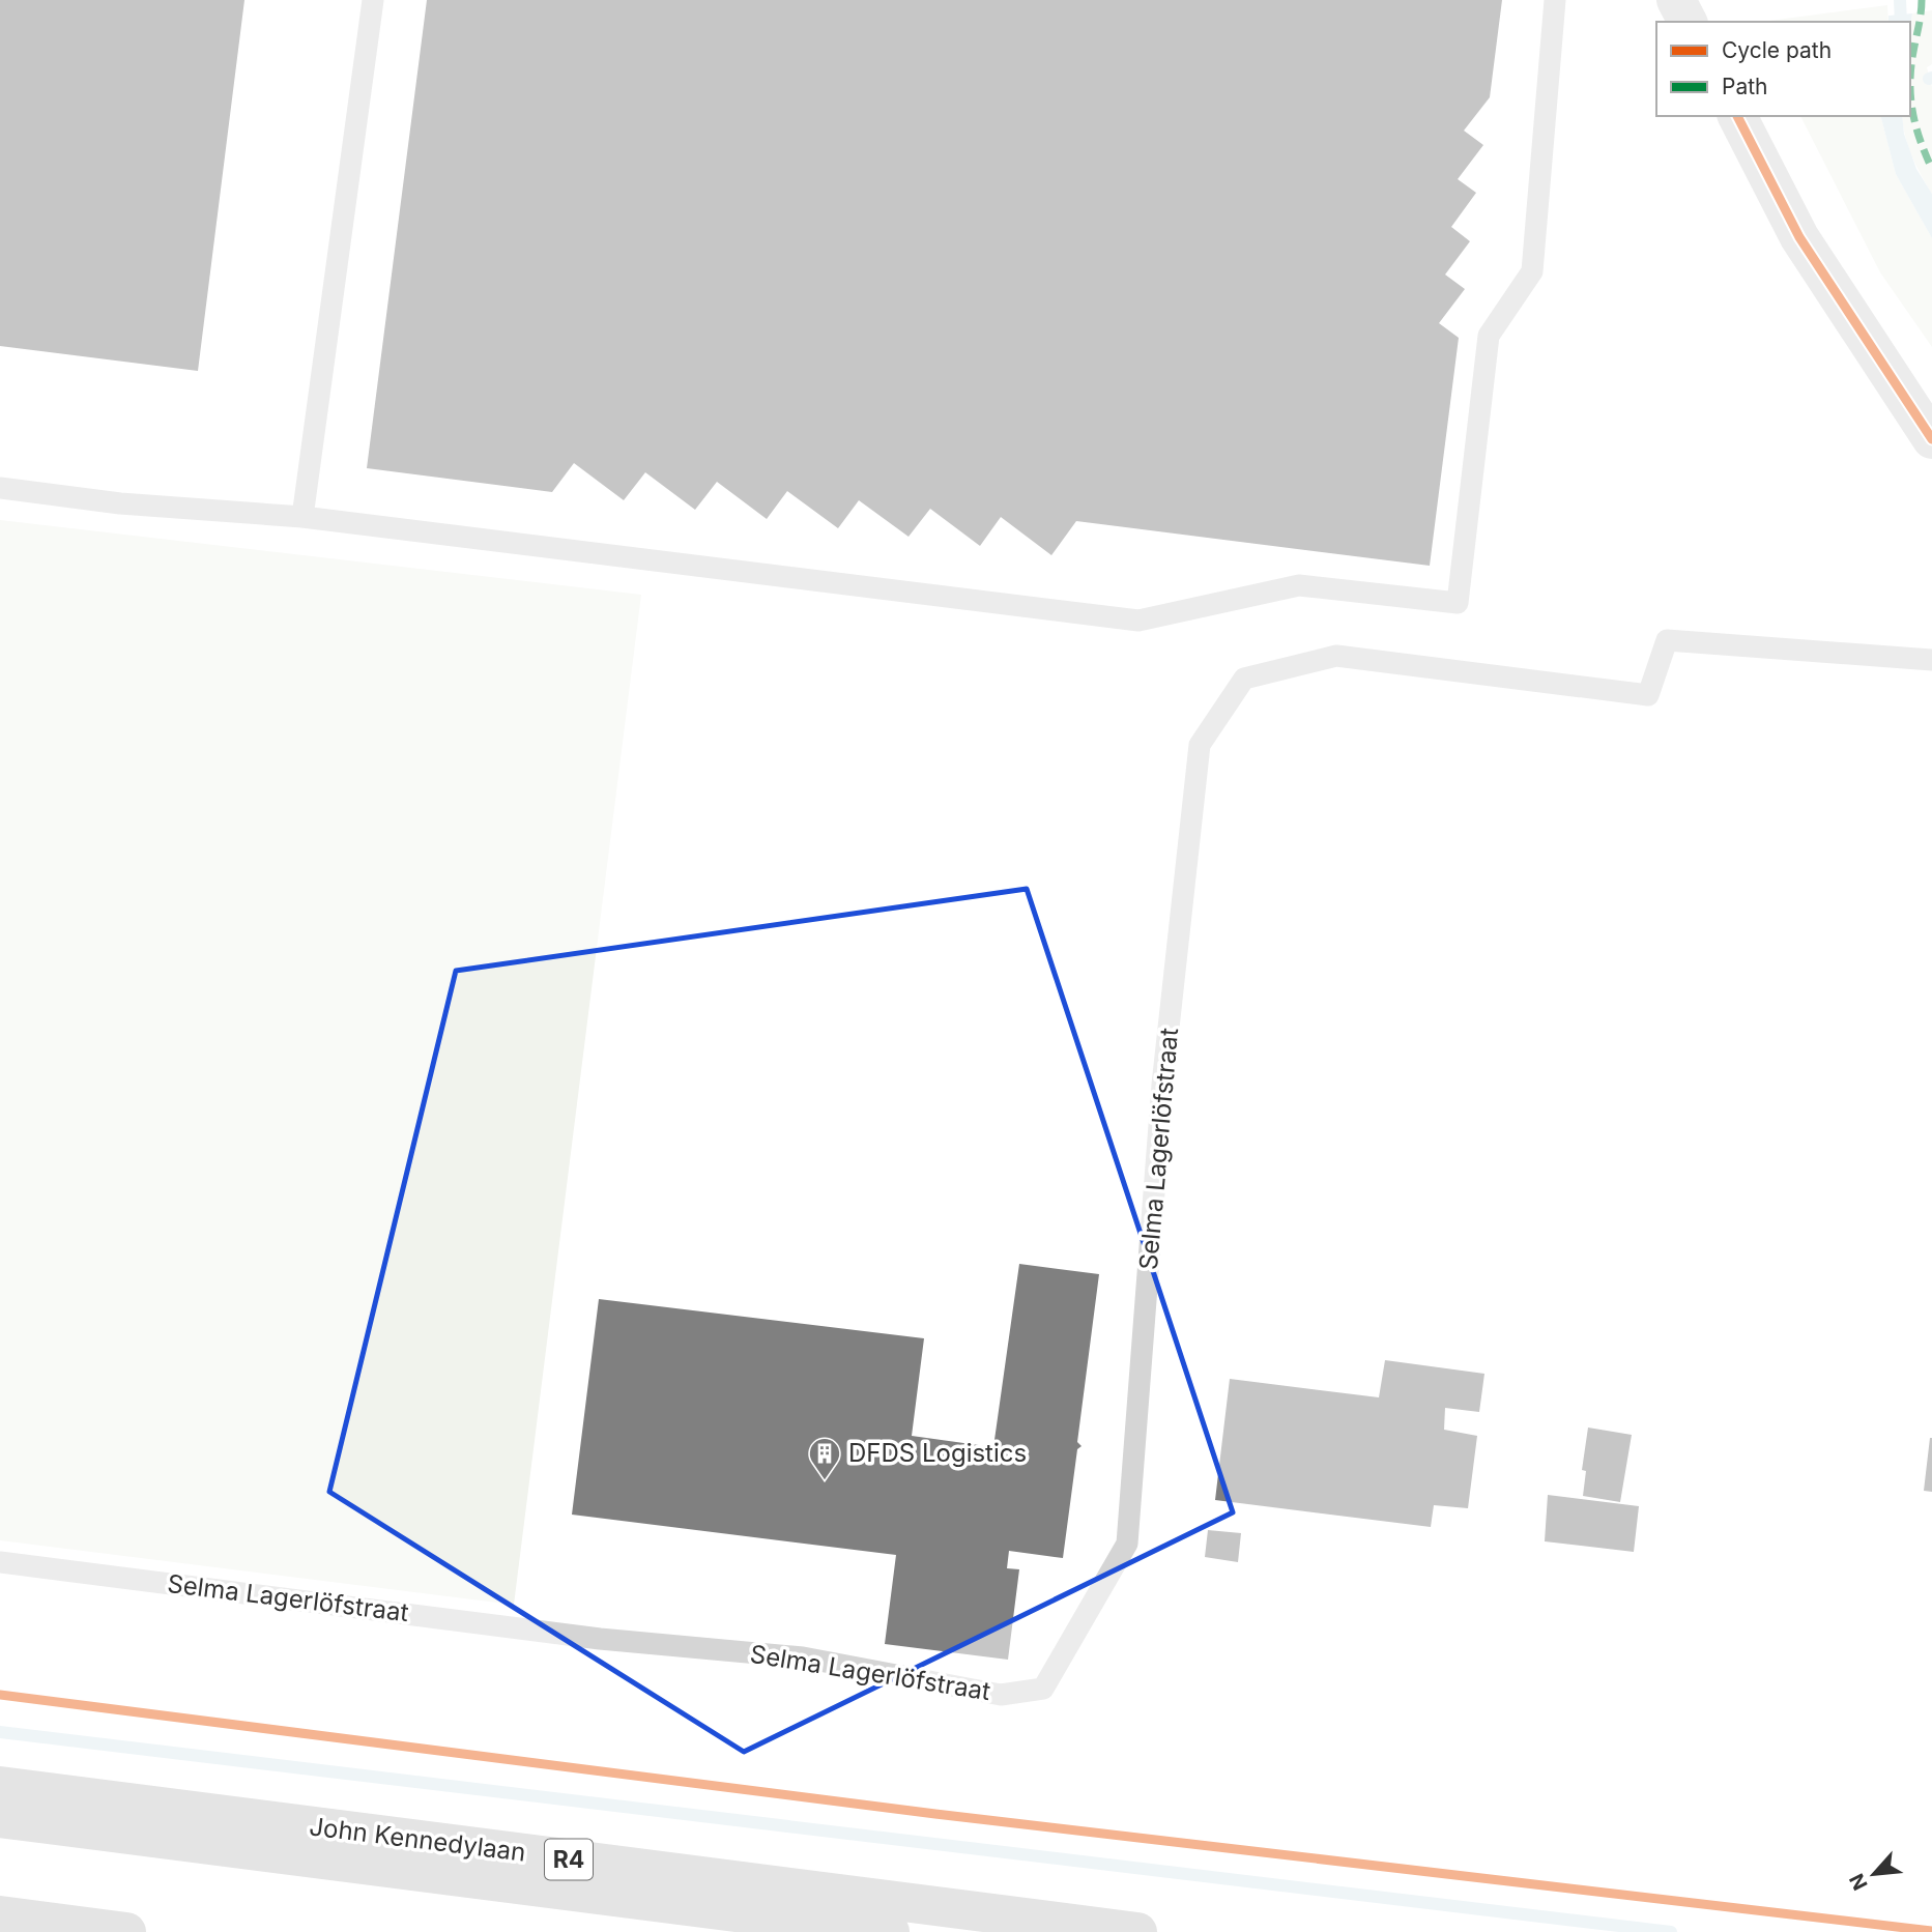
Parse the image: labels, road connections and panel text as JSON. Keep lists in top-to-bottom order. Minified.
{"streets":{"highway":["John Kennedylaan","R4"],"lane":["Selma Lagerlöfstraat"]},"places":{"building":["DFDS Logistics"]},"legend":["Cycle path","Path"],"north":"bottom left"}
